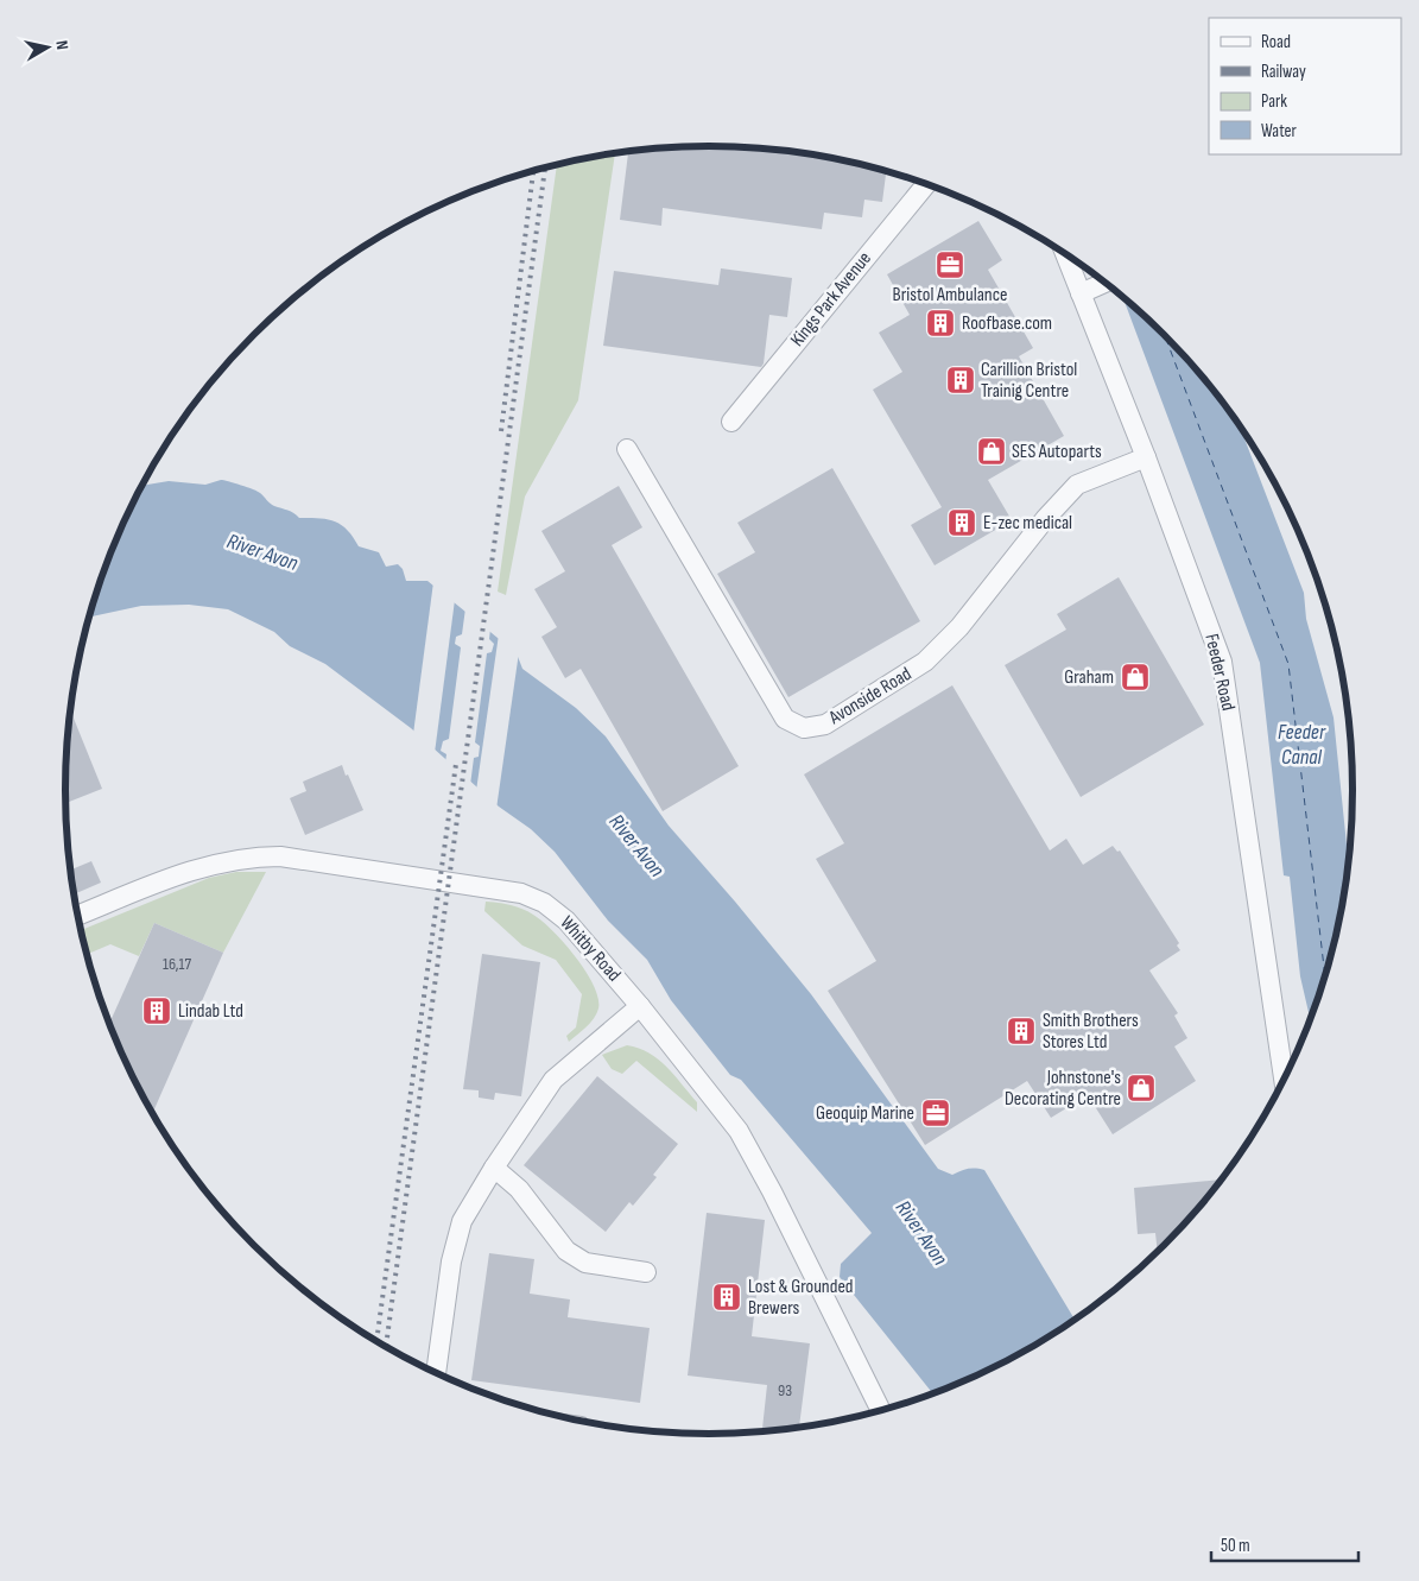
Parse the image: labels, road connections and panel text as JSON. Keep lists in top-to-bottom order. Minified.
{"streets":{"street":["Kings Park Avenue","Feeder Road","Avonside Road","Whitby Road"]},"crossings":[["Feeder Road","Avonside Road"]],"water":["River Avon","Feeder Canal"],"places":{"office":["Bristol Ambulance","Geoquip Marine"],"building":["Roofbase.com","Carillion Bristol Trainig Centre","E-zec medical","Lindab Ltd","Smith Brothers Stores Ltd","Lost & Grounded Brewers"],"shop":["SES Autoparts","Graham","Johnstone's Decorating Centre"]},"house_numbers":["16,17","93"],"legend":["Road","Railway","Park","Water"],"scale_bar":"50 m","north":"right"}
